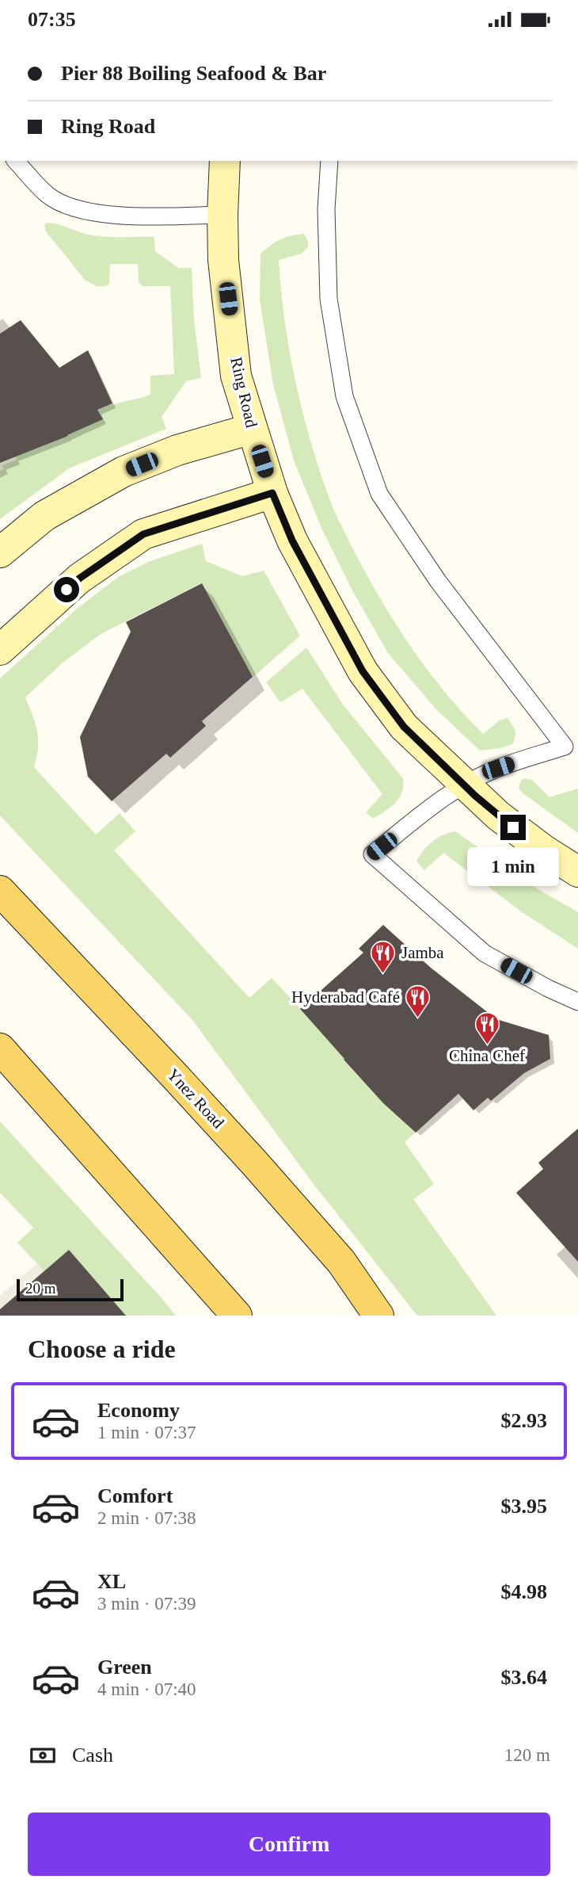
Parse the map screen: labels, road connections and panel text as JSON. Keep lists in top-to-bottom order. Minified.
{"streets":{"main road":["Ynez Road"],"street":["Ring Road"]},"places":{"restaurant":["Jamba","Hyderabad Café","China Chef"]},"scale_bar":"20 m","page":{"status":"07:35","banner":["Pier 88 Boiling Seafood & Bar","Ring Road"],"bubble":"1 min","scale":"20 m","heading":"Choose a ride","list":[{"name":"Economy","note":"1 min · 07:37","value":"$2.93"},{"name":"Comfort","note":"2 min · 07:38","value":"$3.95"},{"name":"XL","note":"3 min · 07:39","value":"$4.98"},{"name":"Green","note":"4 min · 07:40","value":"$3.64"}],"pay":["Cash","120 m"],"buttons":"Confirm"}}
